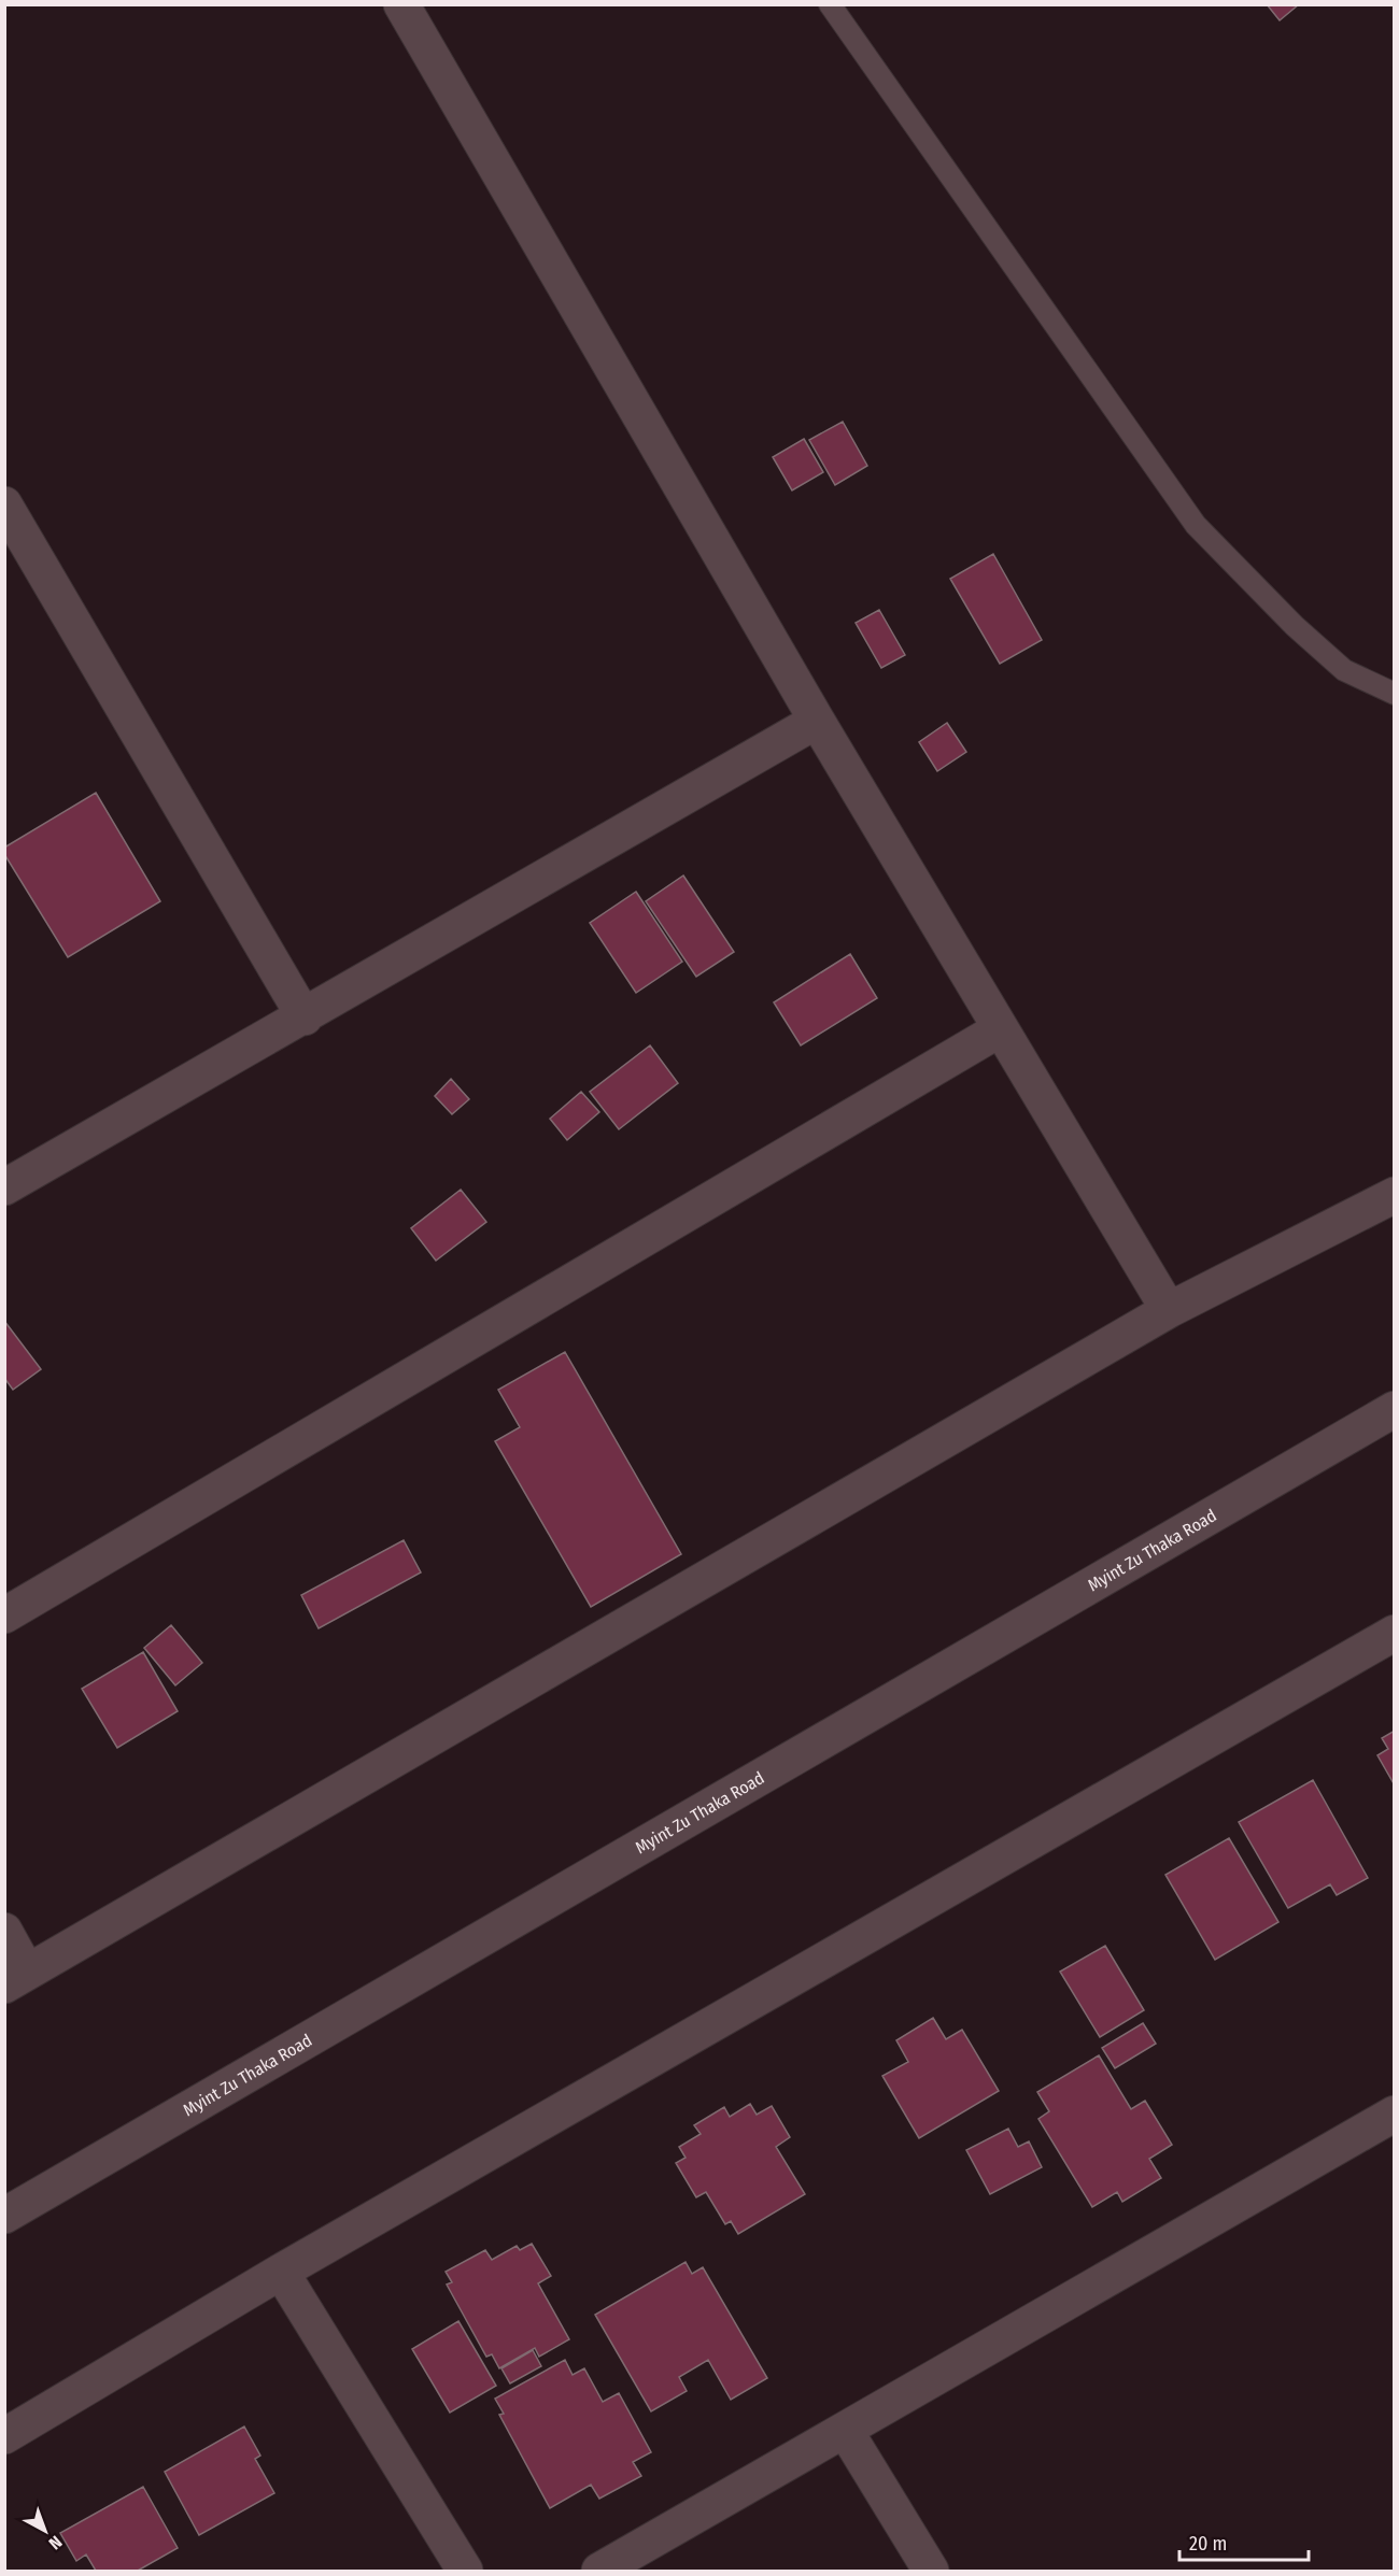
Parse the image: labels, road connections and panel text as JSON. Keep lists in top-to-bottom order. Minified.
{"streets":{"street":["Myint Zu Thaka Road"]},"scale_bar":"20 m","north":"bottom right"}
